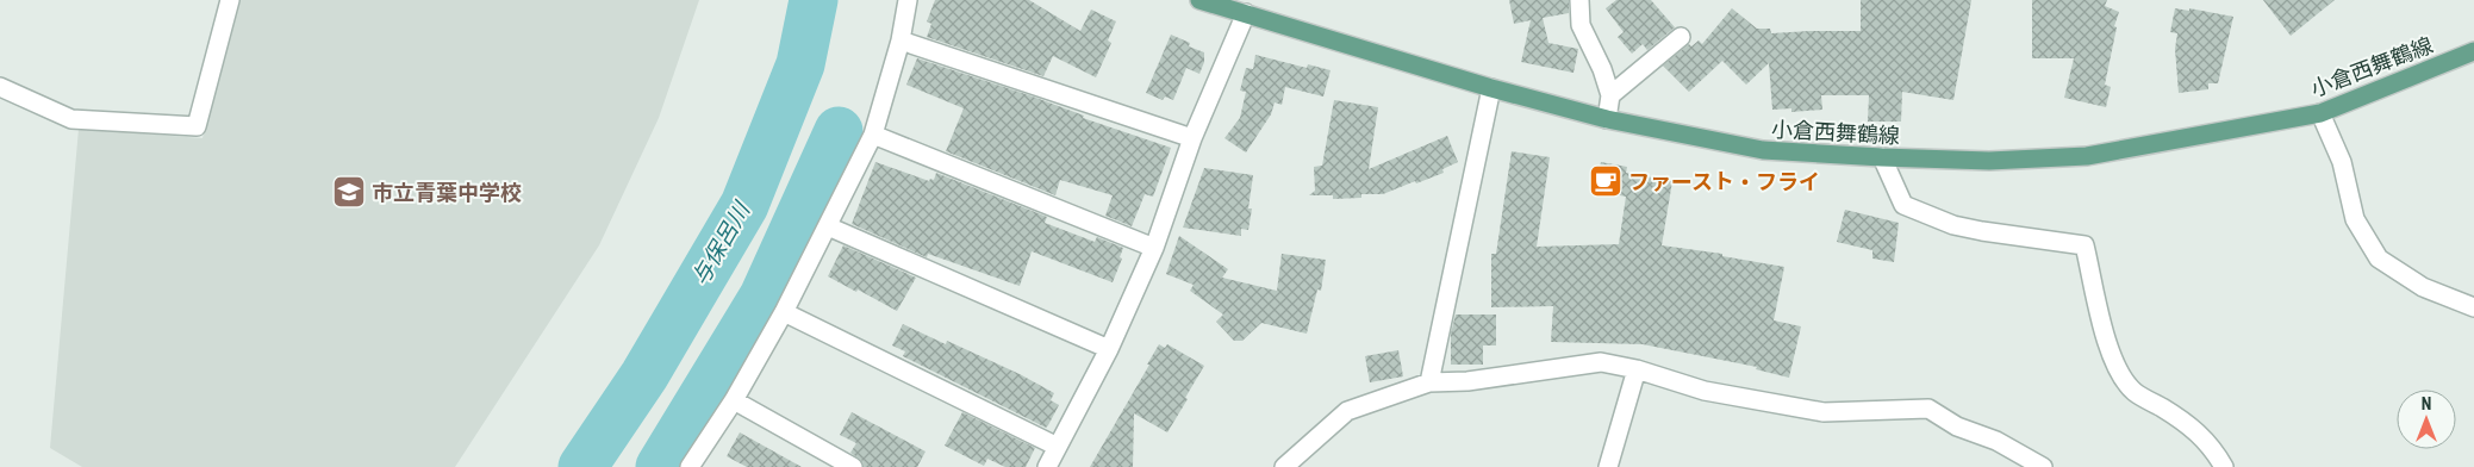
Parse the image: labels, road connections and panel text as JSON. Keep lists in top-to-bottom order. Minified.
{"streets":{"main road":["小倉西舞鶴線"]},"water":["与保呂川"],"places":{"cafe":["ファースト・フライ"],"school or university":["市立青葉中学校"]},"north":"top"}
